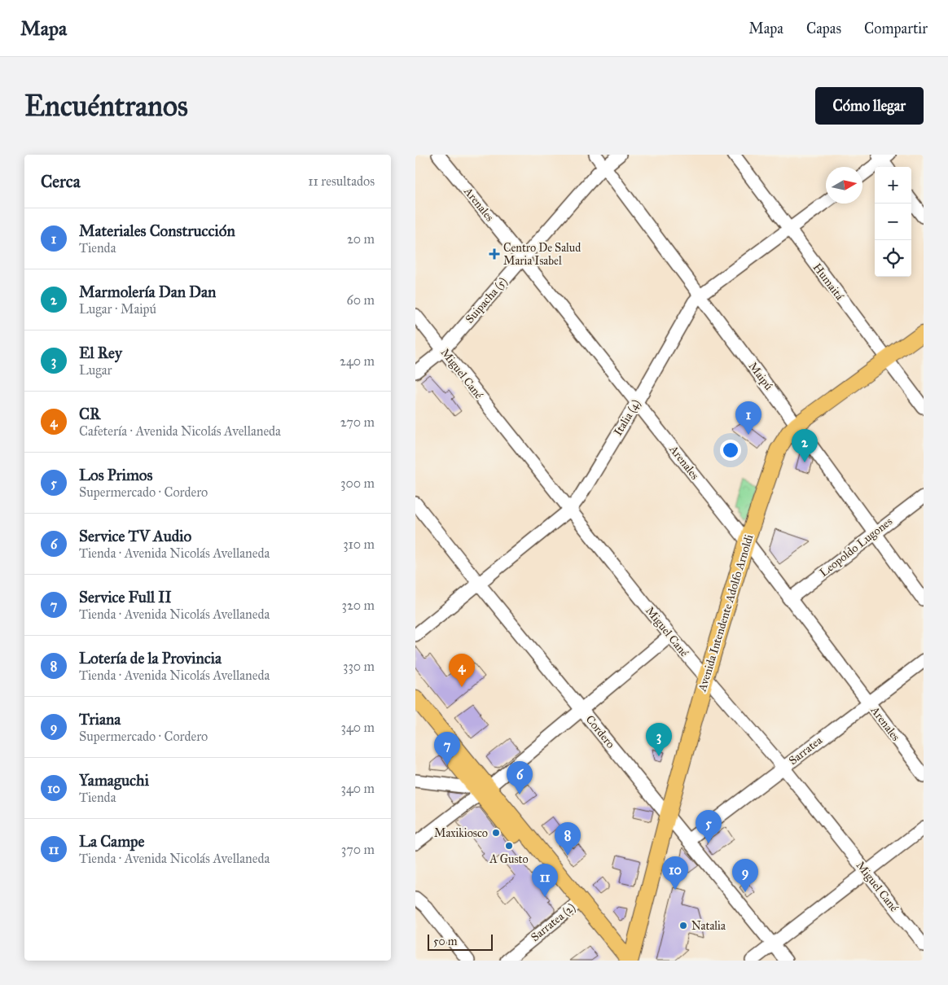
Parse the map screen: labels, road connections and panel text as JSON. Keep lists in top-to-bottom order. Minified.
{"streets":{"main road":["Avenida Intendente Adolfo Arnoldi"],"street":["Arenales","Humaitá","Suipacha (5)","Miguel Cané","Maipú","Italia (4)","Leopoldo Lugones","Cordero","Sarratea","Sarratea (2)"]},"crossings":[["Arenales","Suipacha (5)"],["Arenales","Italia (4)"],["Arenales","Leopoldo Lugones"],["Arenales","Avenida Intendente Adolfo Arnoldi"],["Arenales","Sarratea"],["Humaitá","Italia (4)"],["Humaitá","Avenida Intendente Adolfo Arnoldi"],["Suipacha (5)","Miguel Cané"],["Suipacha (5)","Maipú"],["Miguel Cané","Italia (4)"],["Miguel Cané","Avenida Intendente Adolfo Arnoldi"],["Miguel Cané","Sarratea"],["Maipú","Italia (4)"],["Maipú","Leopoldo Lugones"],["Maipú","Avenida Intendente Adolfo Arnoldi"],["Italia (4)","Cordero"],["Avenida Intendente Adolfo Arnoldi","Cordero"],["Cordero","Sarratea"]],"places":{"health":["Centro De Salud Maria Isabel"],"other":["Maxikiosco","A Gusto","Natalia"]},"scale_bar":"50 m","north":"right","page":{"header":"Mapa","nav":["Mapa","Capas","Compartir"],"buttons":"Cómo llegar","title":"Encuéntranos","heading":["Cerca","11 resultados"],"map_buttons":["+","−"],"list":[{"mark":"1","name":"Materiales Construcción","note":"Tienda","value":"20 m"},{"mark":"2","name":"Marmolería Dan Dan","note":"Lugar · Maipú","value":"60 m"},{"mark":"3","name":"El Rey","note":"Lugar","value":"240 m"},{"mark":"4","name":"CR","note":"Cafetería · Avenida Nicolás Avellaneda","value":"270 m"},{"mark":"5","name":"Los Primos","note":"Supermercado · Cordero","value":"300 m"},{"mark":"6","name":"Service TV Audio","note":"Tienda · Avenida Nicolás Avellaneda","value":"310 m"},{"mark":"7","name":"Service Full II","note":"Tienda · Avenida Nicolás Avellaneda","value":"320 m"},{"mark":"8","name":"Lotería de la Provincia","note":"Tienda · Avenida Nicolás Avellaneda","value":"330 m"},{"mark":"9","name":"Triana","note":"Supermercado · Cordero","value":"340 m"},{"mark":"10","name":"Yamaguchi","note":"Tienda","value":"340 m"},{"mark":"11","name":"La Campe","note":"Tienda · Avenida Nicolás Avellaneda","value":"370 m"}],"pins":["1","2","4","3","7","6","5","8","10","9","11"],"scale":"50 m"}}
